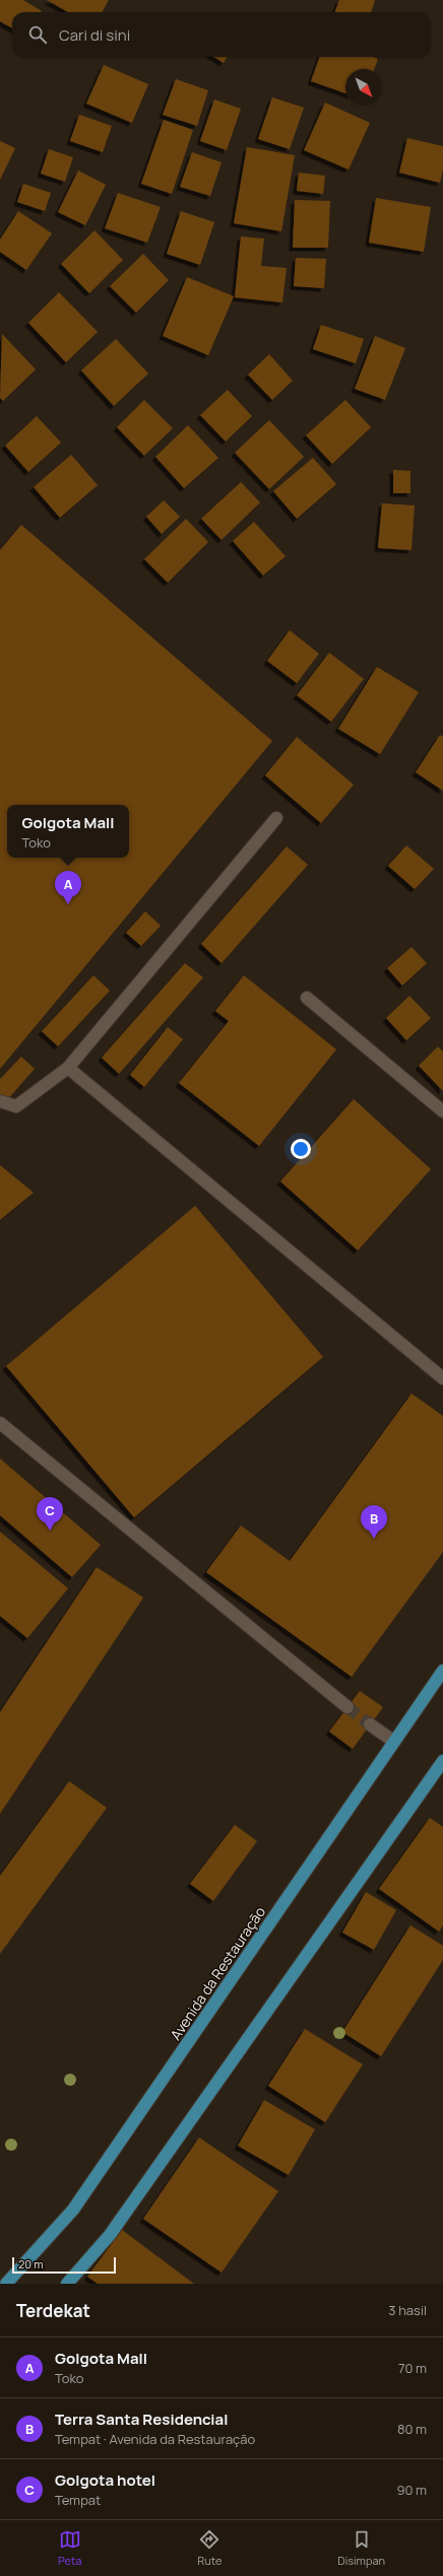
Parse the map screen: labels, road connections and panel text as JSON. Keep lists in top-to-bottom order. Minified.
{"streets":{"main road":["Avenida da Restauração"]},"scale_bar":"20 m","north":"bottom right","page":{"search":"Cari di sini","popup":["Golgota Mall","Toko"],"pins":["A","C","B"],"scale":"20 m","heading":["Terdekat","3 hasil"],"list":[{"mark":"A","name":"Golgota Mall","note":"Toko","value":"70 m"},{"mark":"B","name":"Terra Santa Residencial","note":"Tempat · Avenida da Restauração","value":"80 m"},{"mark":"C","name":"Golgota hotel","note":"Tempat","value":"90 m"}],"nav":["Peta","Rute","Disimpan"]}}
